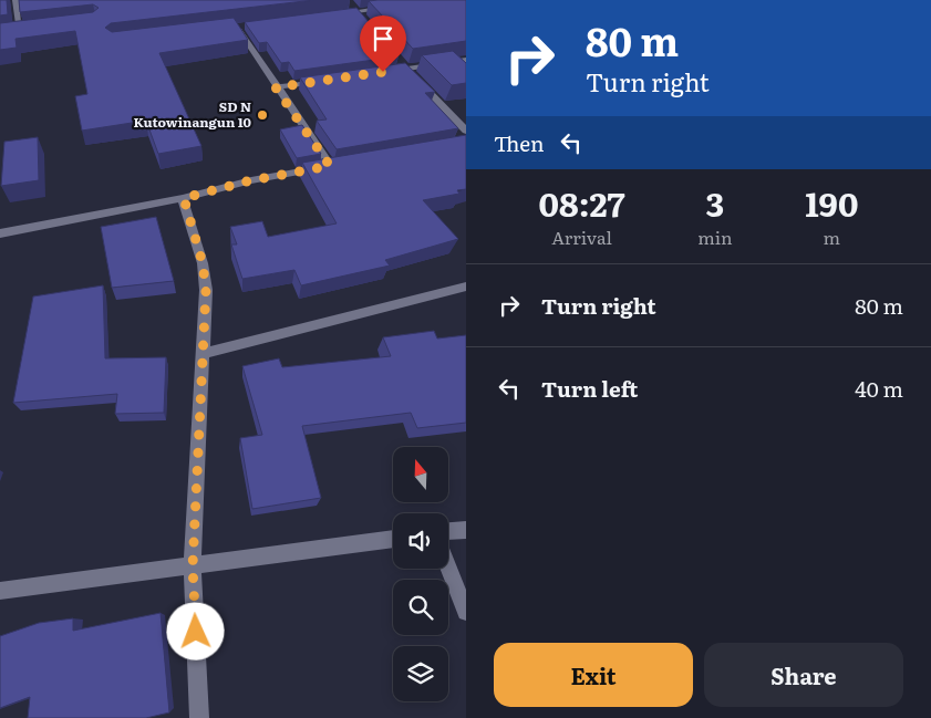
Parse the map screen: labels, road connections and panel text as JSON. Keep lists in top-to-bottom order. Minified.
{"places":["SD N Kutowinangun 10"],"north":"top","page":{"turn":["80 m","Turn right"],"then":"Then","eta":["08:27","Arrival","3","min","190","m"],"list":[{"name":"Turn right","value":"80 m"},{"name":"Turn left","value":"40 m"}],"buttons":["Exit","Share"]}}
